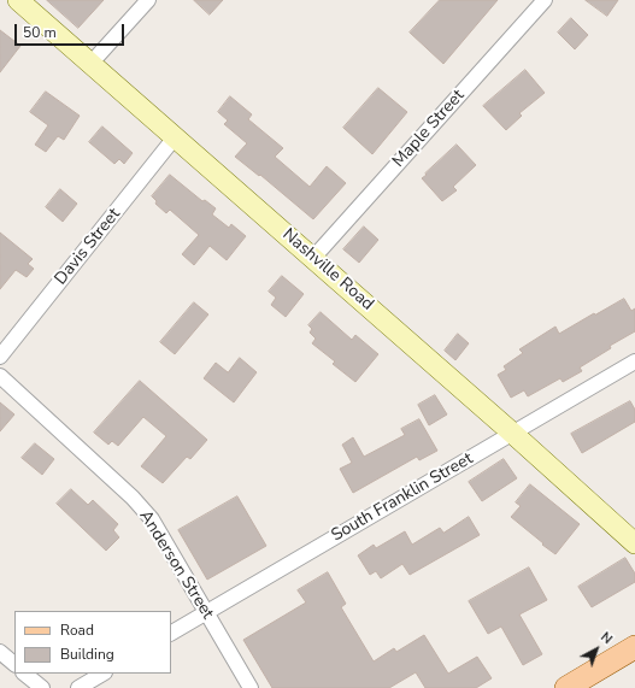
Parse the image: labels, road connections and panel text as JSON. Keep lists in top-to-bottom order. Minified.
{"streets":{"main road":["Nashville Road"],"street":["Maple Street","Davis Street","South Franklin Street","Anderson Street"]},"crossings":[["Maple Street","Nashville Road"],["Davis Street","Nashville Road"],["Nashville Road","South Franklin Street"],["South Franklin Street","Anderson Street"]],"legend":["Road","Building"],"scale_bar":"50 m","north":"top right"}
